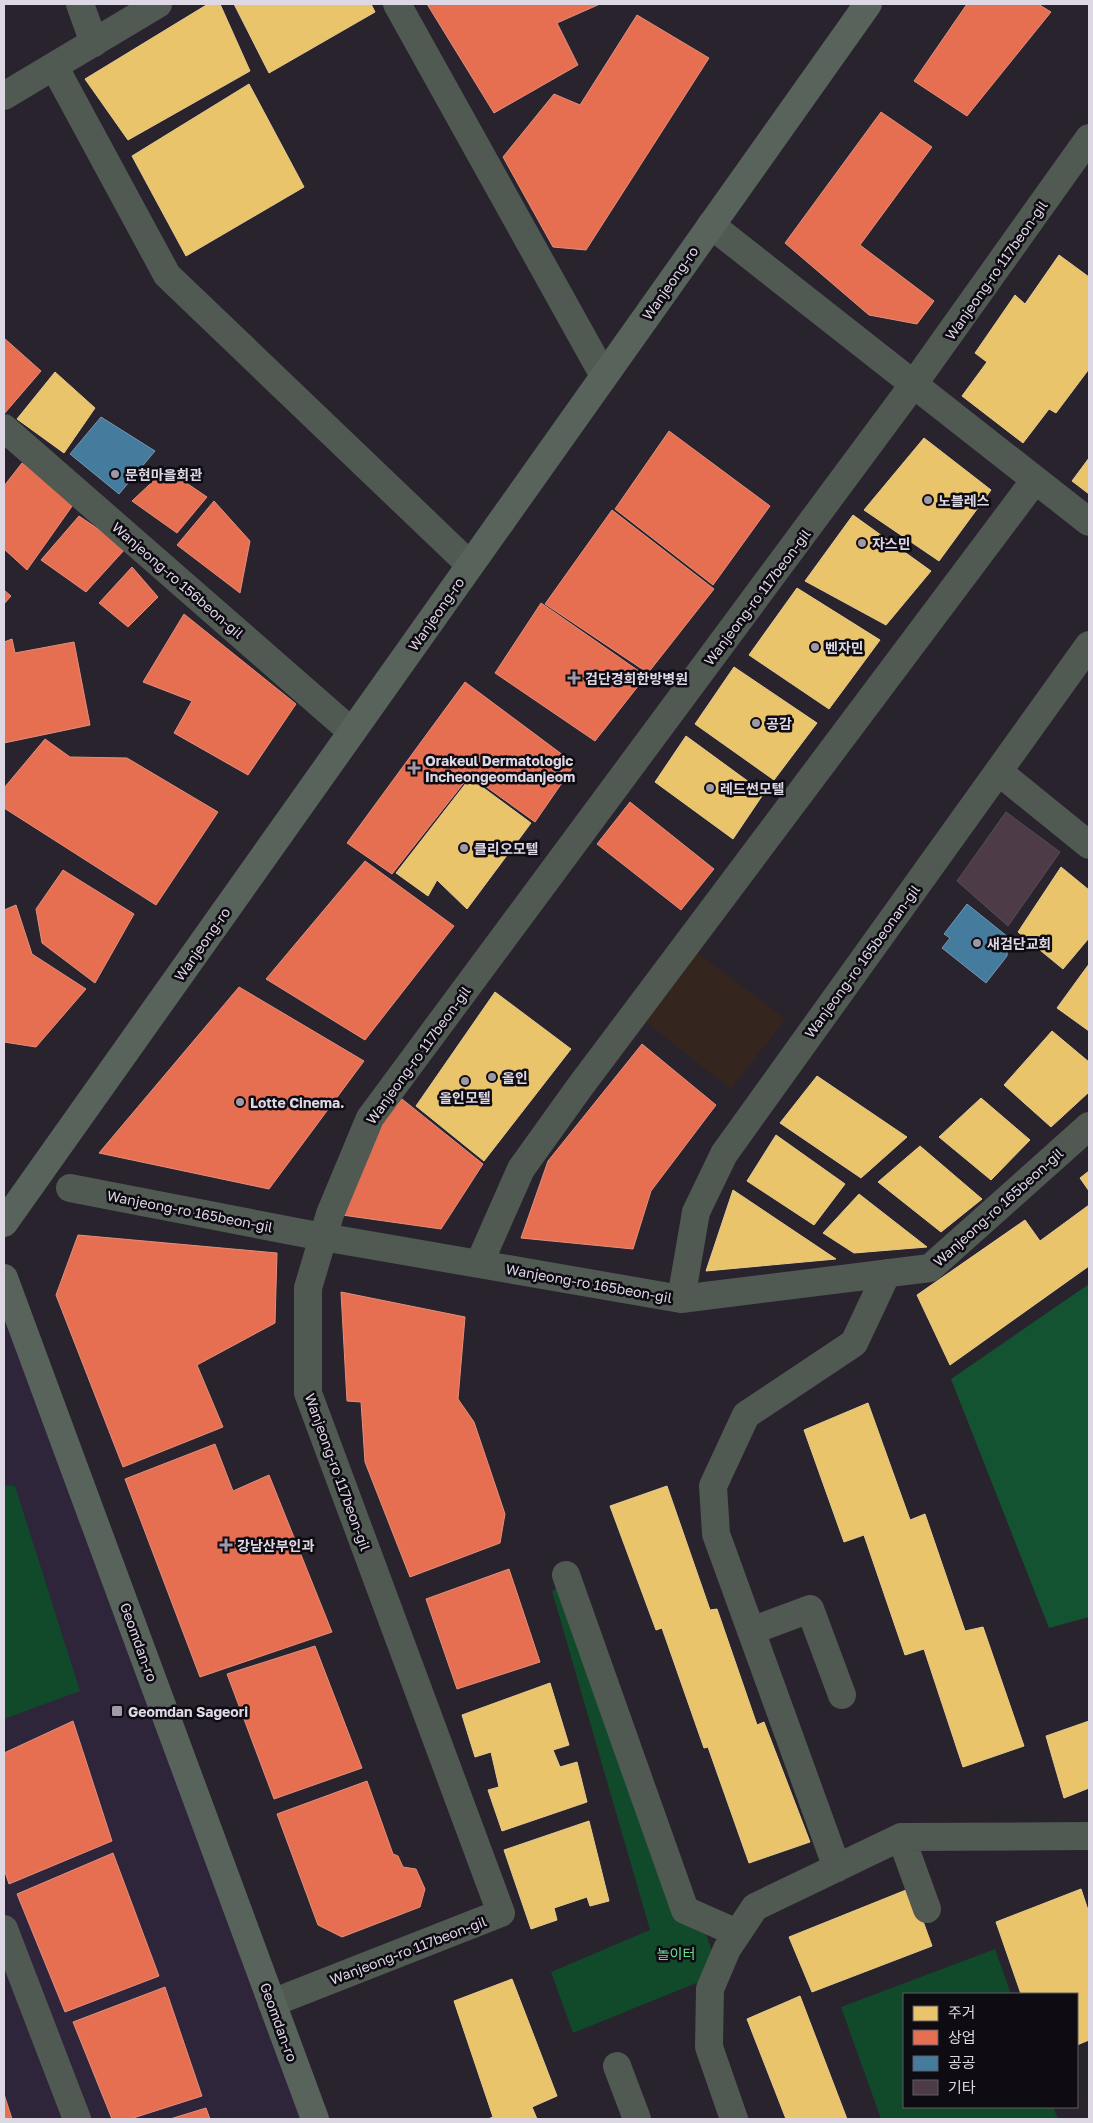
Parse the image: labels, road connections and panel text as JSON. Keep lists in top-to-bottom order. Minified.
{"streets":{"main road":["Wanjeong-ro","Geomdan-ro"],"street":["Wanjeong-ro 117beon-gil","Wanjeong-ro 156beon-gil","Wanjeong-ro 165beonan-gil","Wanjeong-ro 165beon-gil"]},"crossings":[["Wanjeong-ro 117beon-gil","Wanjeong-ro 165beon-gil"],["Wanjeong-ro 117beon-gil","Geomdan-ro"],["Wanjeong-ro","Wanjeong-ro 156beon-gil"],["Wanjeong-ro 165beonan-gil","Wanjeong-ro 165beon-gil"]],"parks":["놀이터"],"places":{"other":["문현마을회관","노블레스","자스민","벤자민","공감","레드썬모텔","클리오모텔","새검단교회","올인","올인모텔","Lotte Cinema."],"health":["검단경희한방병원","Orakeul Dermatologic Incheongeomdanjeom","강남산부인과"],"transit":["Geomdan Sageori"]},"legend":["주거","상업","공공","기타"]}
